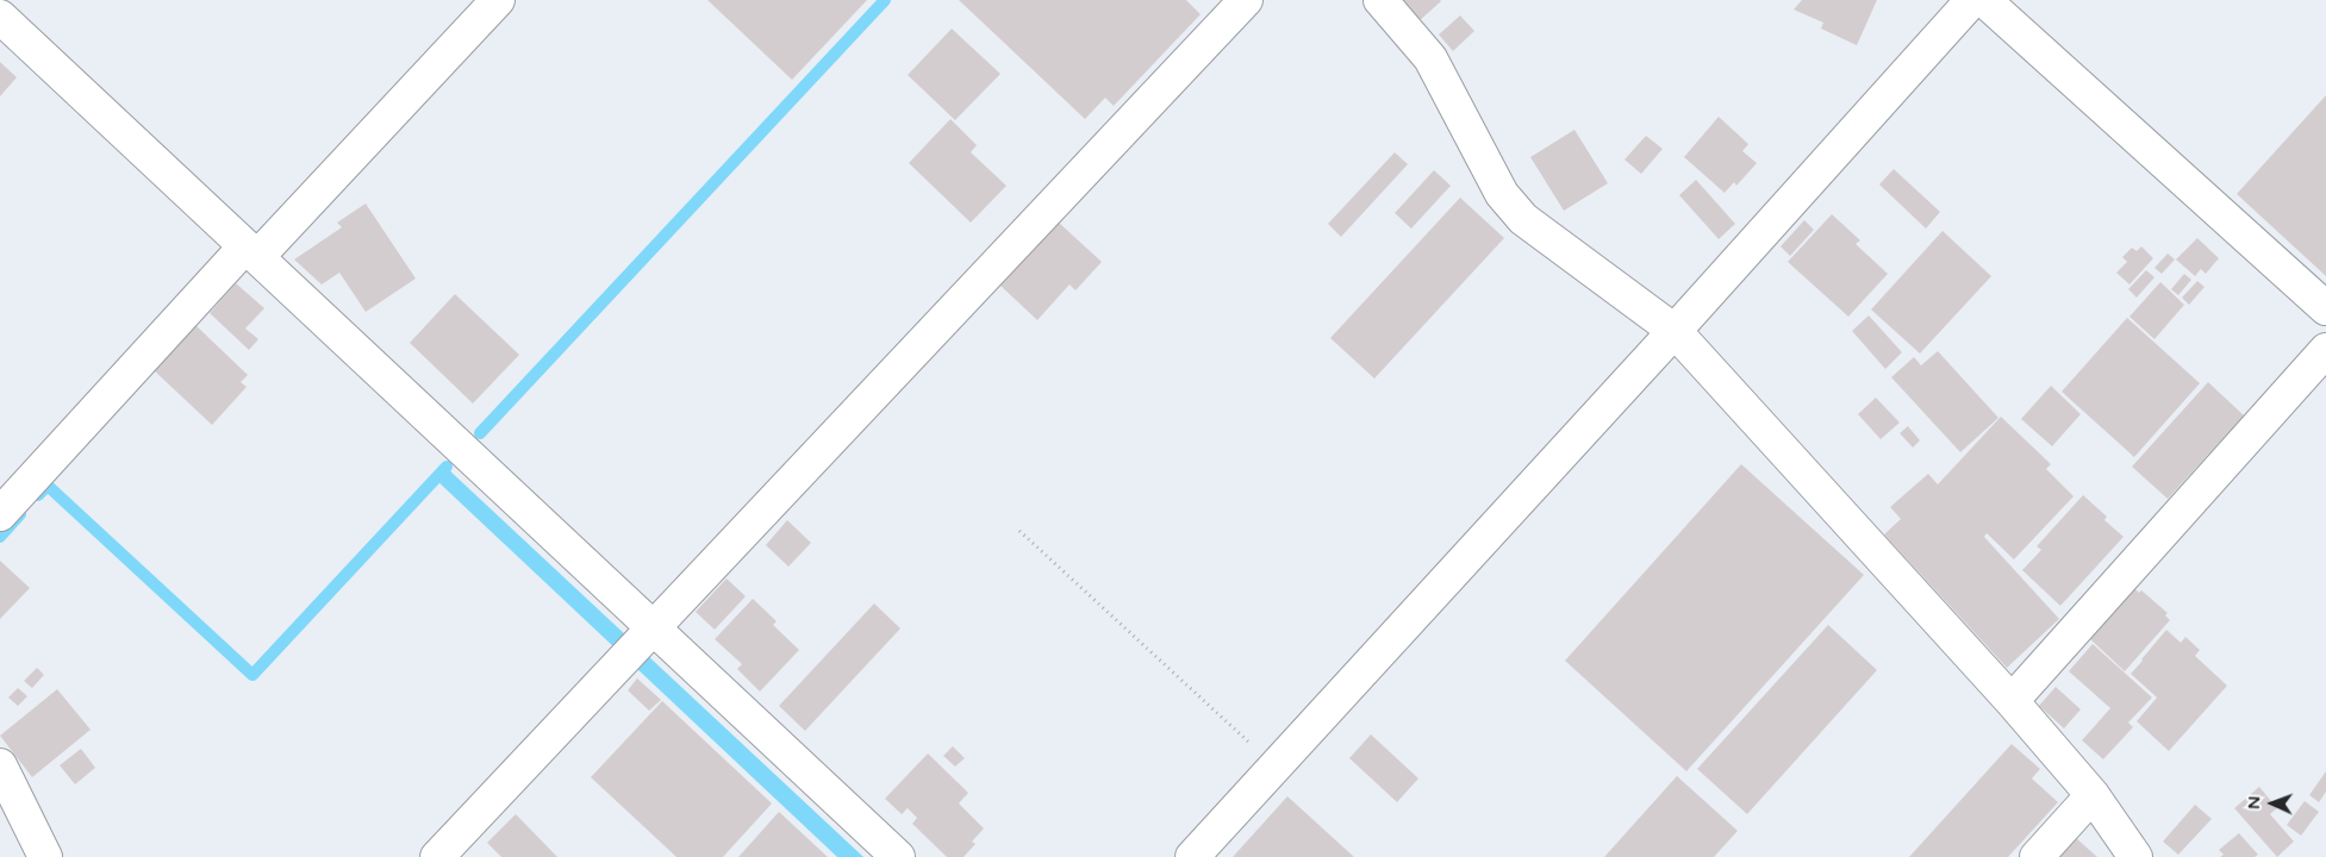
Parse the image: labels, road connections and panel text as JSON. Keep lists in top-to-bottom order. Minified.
{"north":"left"}
